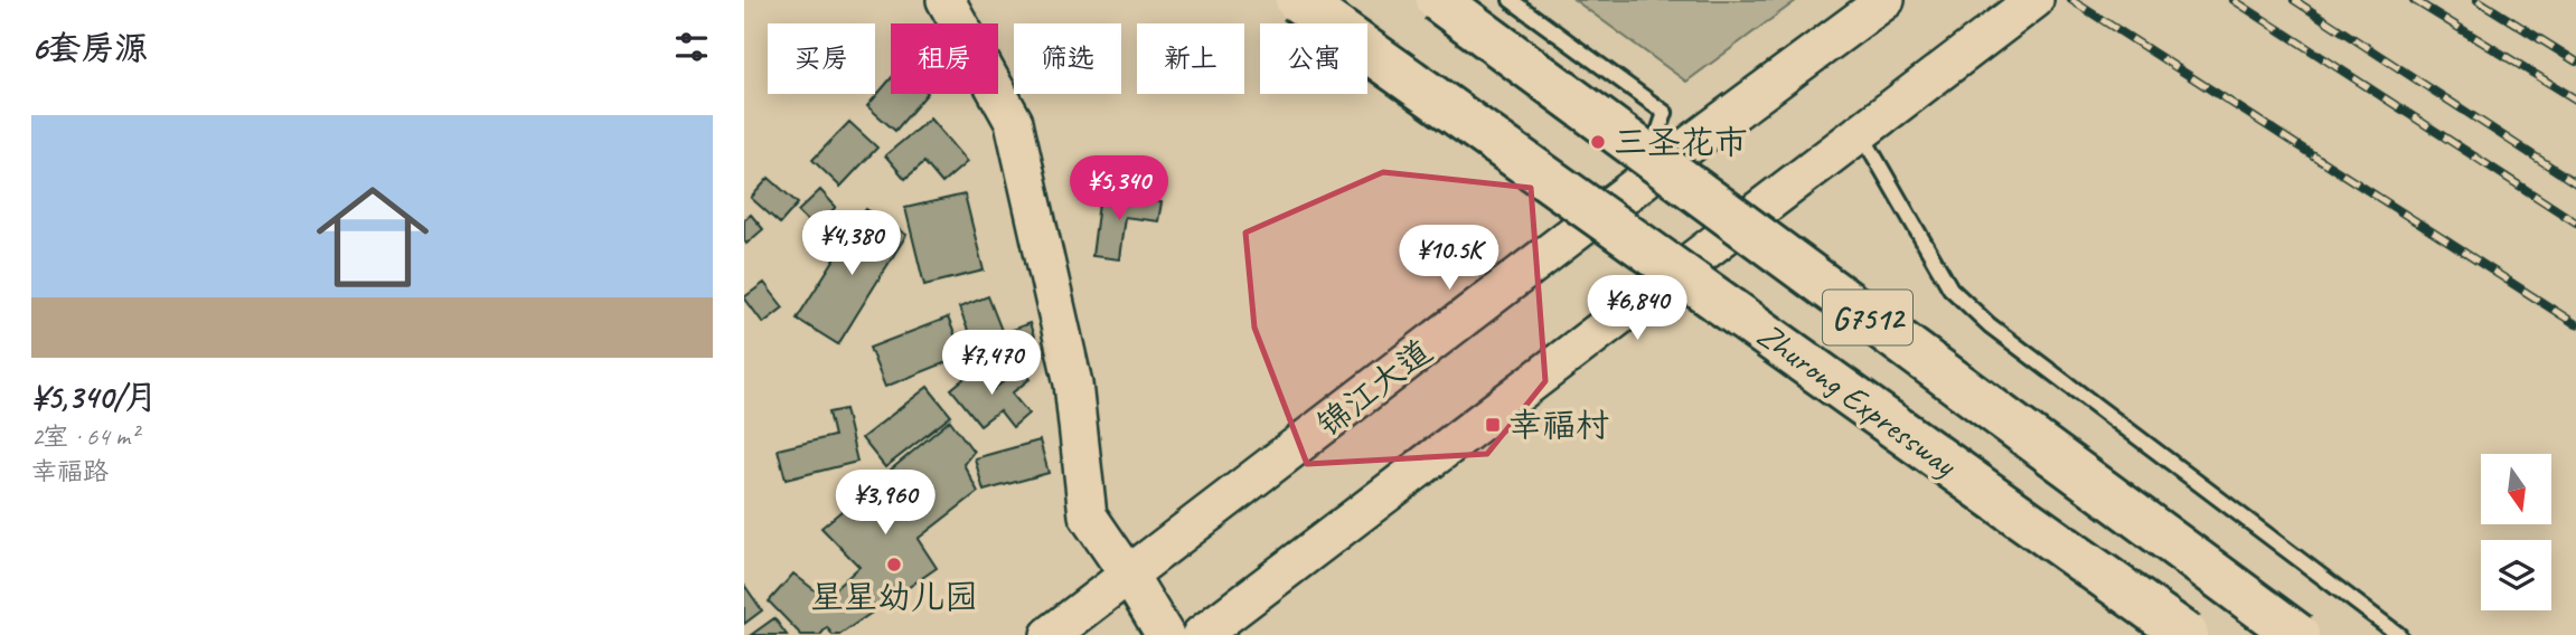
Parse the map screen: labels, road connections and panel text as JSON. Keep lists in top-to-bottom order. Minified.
{"streets":{"highway":["G7512","Zhurong Expressway"],"main road":["锦江大道"]},"places":{"other":["三圣花市","星星幼儿园"],"transit":["幸福村"]},"north":"bottom","page":{"heading":"6套房源","chip":["买房","租房","筛选","新上","公寓"],"list":[{"name":"¥5,340/月","note":"2室 · 64 m² · 幸福路"}],"price":["¥5,340","¥4,380","¥10.5K","¥6,840","¥7,470","¥3,960"]}}
